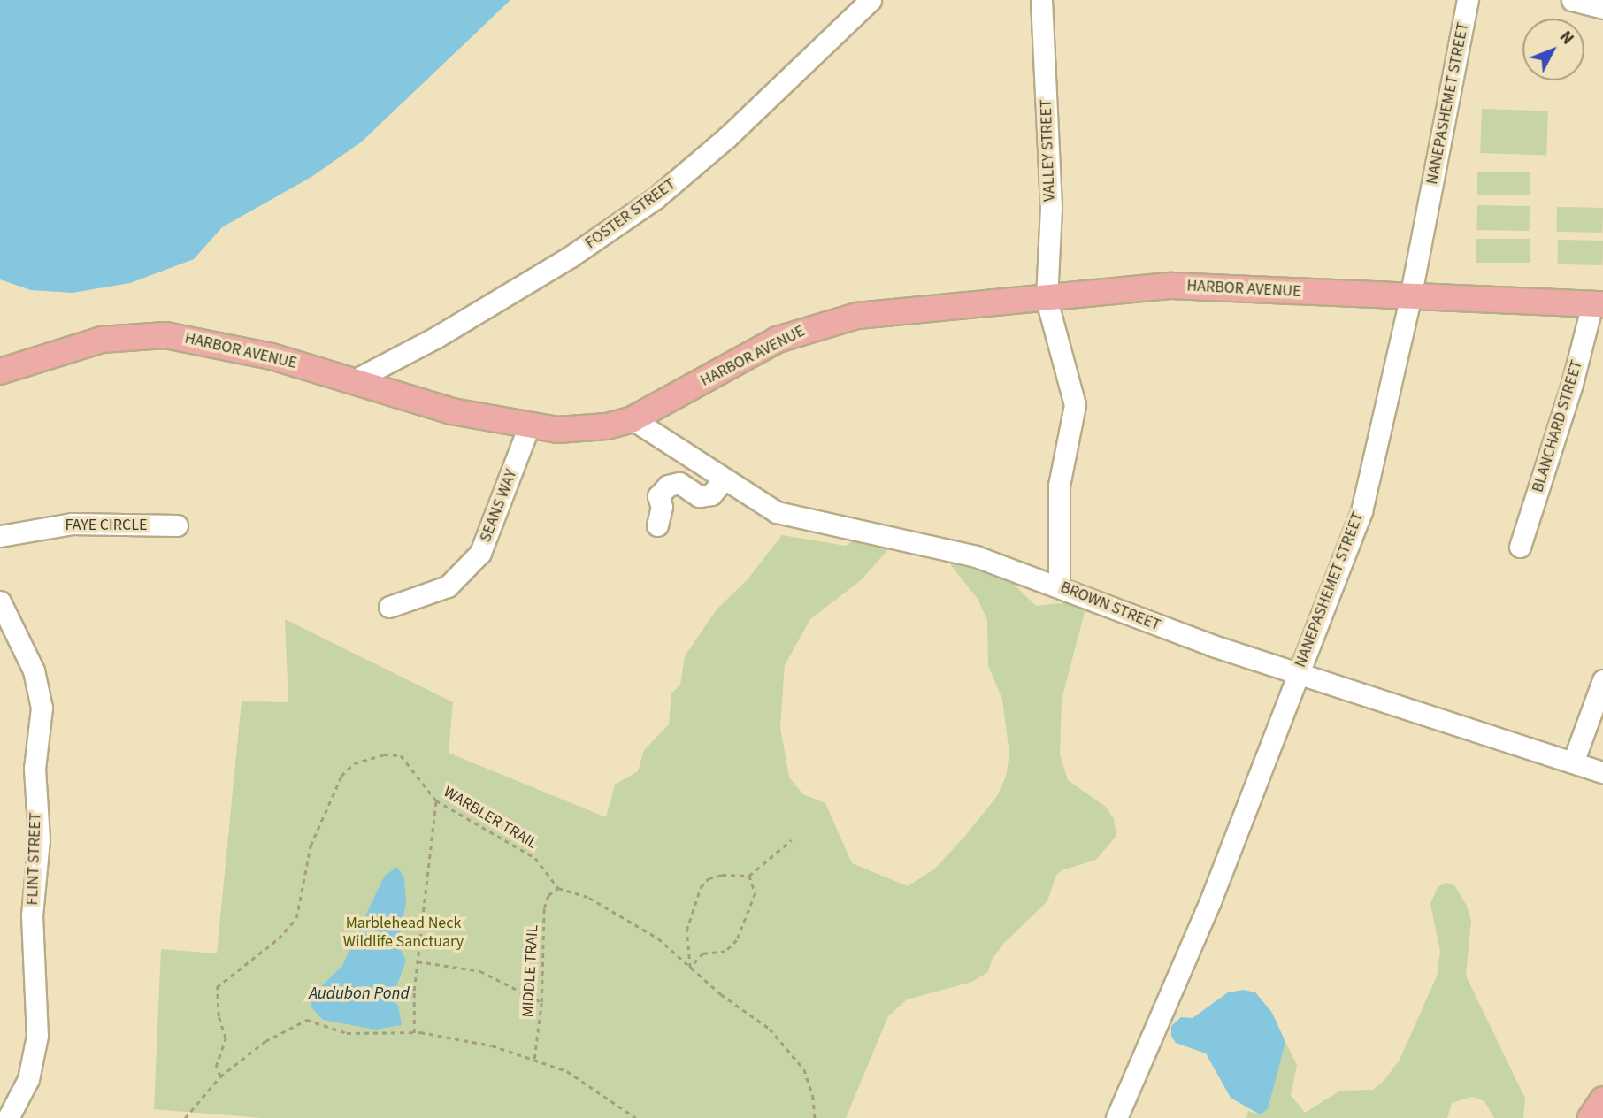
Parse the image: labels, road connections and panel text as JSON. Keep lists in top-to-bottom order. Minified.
{"streets":{"main road":["HARBOR AVENUE"],"street":["NANEPASHEMET STREET","VALLEY STREET","FOSTER STREET","BLANCHARD STREET","SEANS WAY","FAYE CIRCLE","BROWN STREET","FLINT STREET"],"path":["WARBLER TRAIL","MIDDLE TRAIL"]},"crossings":[["NANEPASHEMET STREET","HARBOR AVENUE"],["NANEPASHEMET STREET","BROWN STREET"],["VALLEY STREET","HARBOR AVENUE"],["VALLEY STREET","BROWN STREET"],["FOSTER STREET","HARBOR AVENUE"],["HARBOR AVENUE","BLANCHARD STREET"],["HARBOR AVENUE","SEANS WAY"],["HARBOR AVENUE","BROWN STREET"],["WARBLER TRAIL","MIDDLE TRAIL"]],"water":["Audubon Pond"],"parks":["Marblehead Neck Wildlife Sanctuary"],"north":"top right"}
